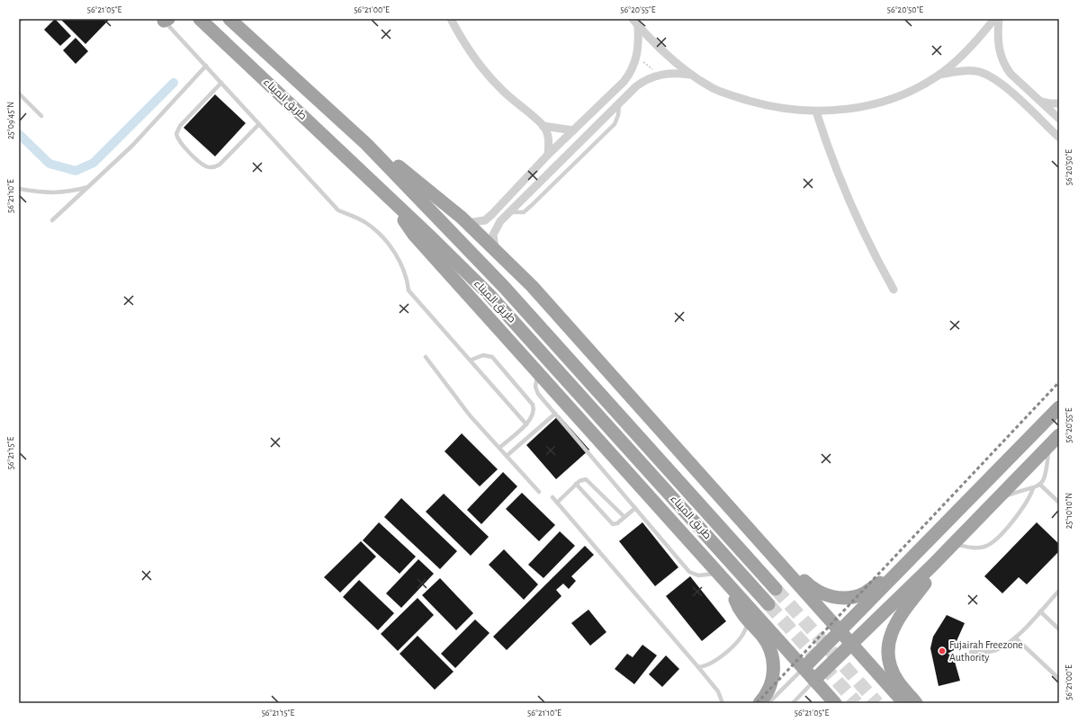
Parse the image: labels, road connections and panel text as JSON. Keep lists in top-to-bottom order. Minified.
{"streets":{"highway":["طريق الميناء"]},"places":["Fujairah Freezone Authority"],"coordinates":["56°21'05\"E","56°21'00\"E","56°20'55\"E","56°20'50\"E","25°09'45\"N","56°21'10\"E","56°21'15\"E","25°10'10\"N"]}
